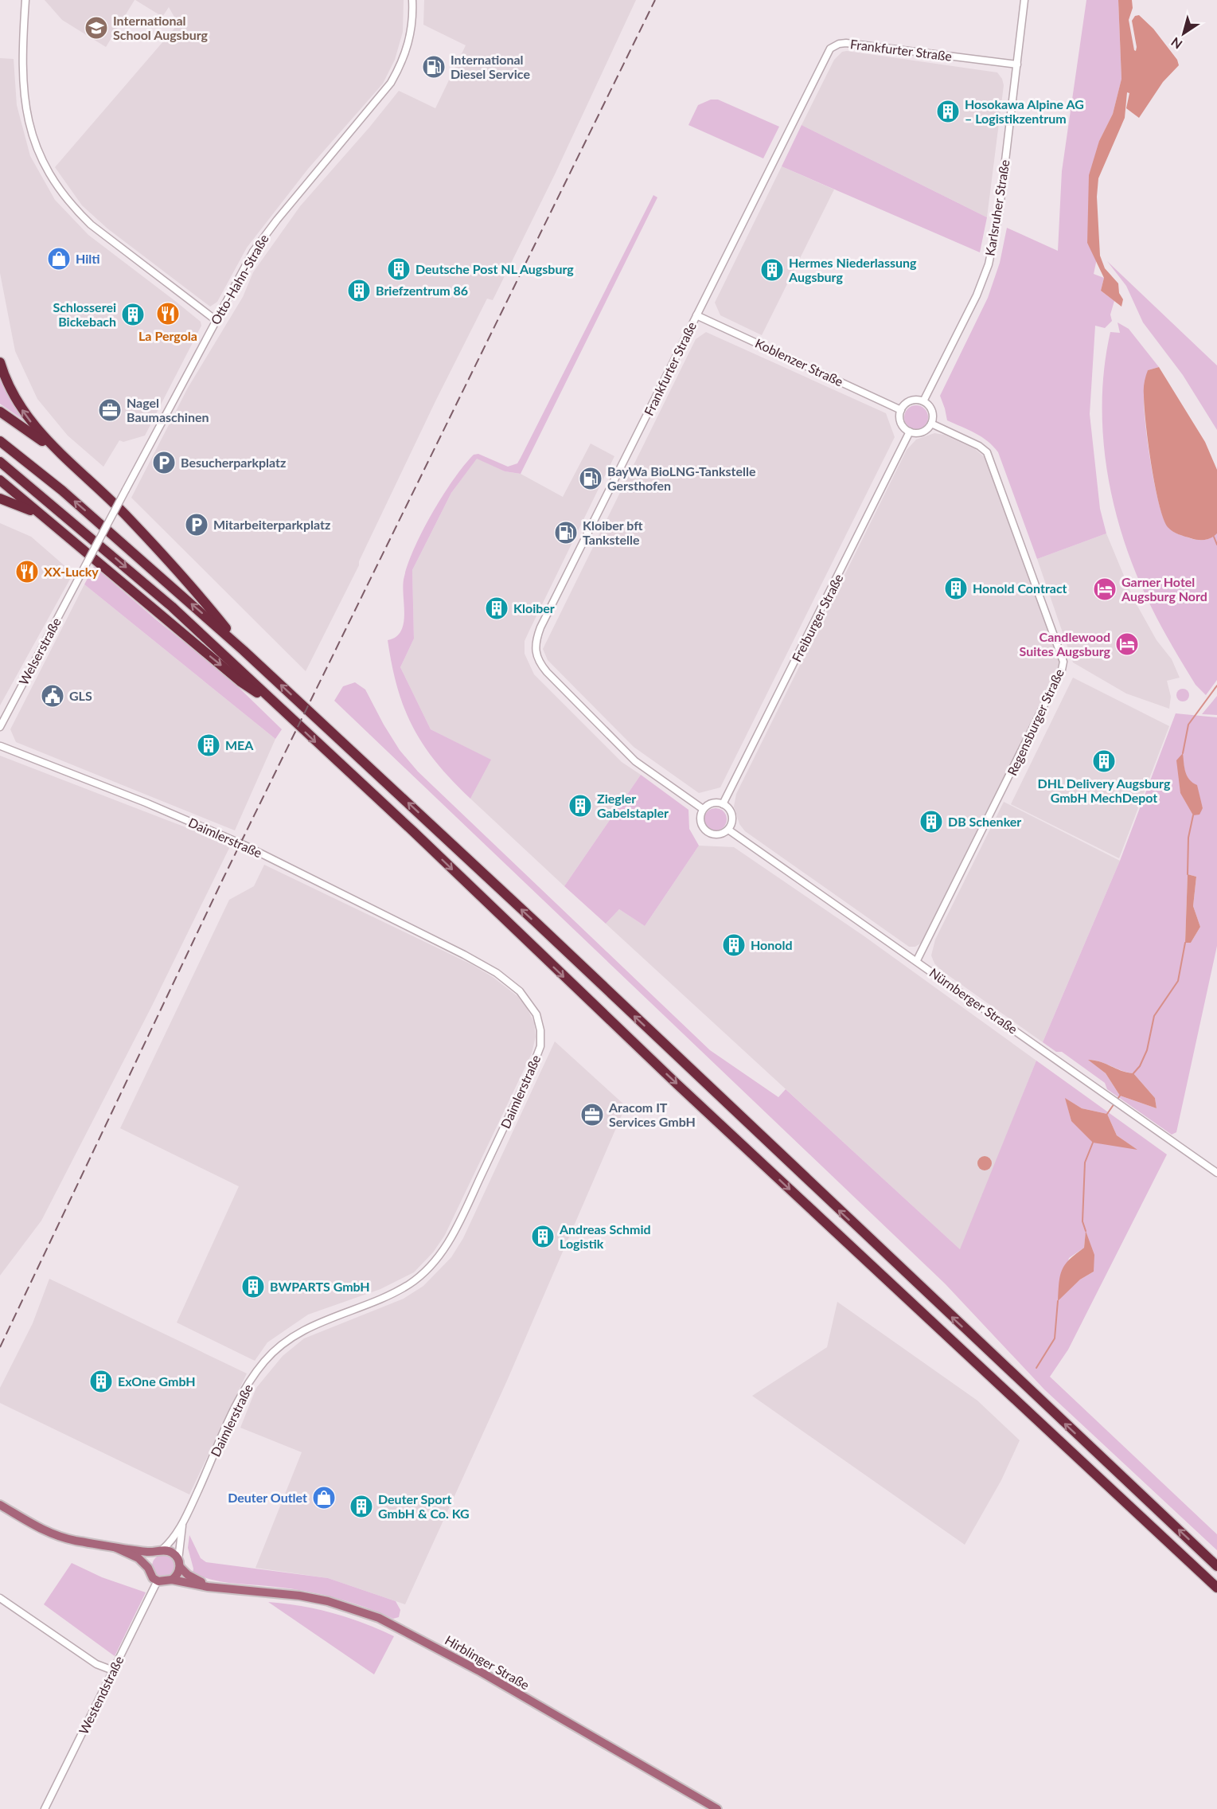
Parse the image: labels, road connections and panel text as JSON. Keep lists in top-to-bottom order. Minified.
{"streets":{"main road":["Hirblinger Straße"],"street":["Frankfurter Straße","Karlsruher Straße","Otto-Hahn-Straße","Koblenzer Straße","Freiburger Straße","Welserstraße","Regensburger Straße","Daimlerstraße","Nürnberger Straße","Westendstraße"]},"crossings":[["Frankfurter Straße","Karlsruher Straße"],["Frankfurter Straße","Koblenzer Straße"],["Frankfurter Straße","Freiburger Straße"],["Frankfurter Straße","Nürnberger Straße"],["Karlsruher Straße","Koblenzer Straße"],["Karlsruher Straße","Freiburger Straße"],["Karlsruher Straße","Regensburger Straße"],["Otto-Hahn-Straße","Welserstraße"],["Koblenzer Straße","Freiburger Straße"],["Koblenzer Straße","Regensburger Straße"],["Freiburger Straße","Regensburger Straße"],["Freiburger Straße","Nürnberger Straße"],["Regensburger Straße","Nürnberger Straße"],["Daimlerstraße","Hirblinger Straße"],["Daimlerstraße","Westendstraße"],["Hirblinger Straße","Westendstraße"]],"places":{"school or university":["International School Augsburg"],"fuel station":["International Diesel Service","BayWa BioLNG-Tankstelle Gersthofen","Kloiber bft Tankstelle"],"building":["Hosokawa Alpine AG – Logistikzentrum","Deutsche Post NL Augsburg","Hermes Niederlassung Augsburg","Briefzentrum 86","Schlosserei Bickebach","Honold Contract","Kloiber","MEA","DHL Delivery Augsburg GmbH MechDepot","Ziegler Gabelstapler","DB Schenker","Honold","Andreas Schmid Logistik","BWPARTS GmbH","ExOne GmbH","Deuter Sport GmbH & Co. KG"],"shop":["Hilti","Deuter Outlet"],"restaurant":["La Pergola","XX-Lucky"],"office":["Nagel Baumaschinen","Aracom IT Services GmbH"],"parking":["Besucherparkplatz","Mitarbeiterparkplatz"],"hotel":["Garner Hotel Augsburg Nord","Candlewood Suites Augsburg"],"public building":["GLS"]},"north":"bottom left"}
